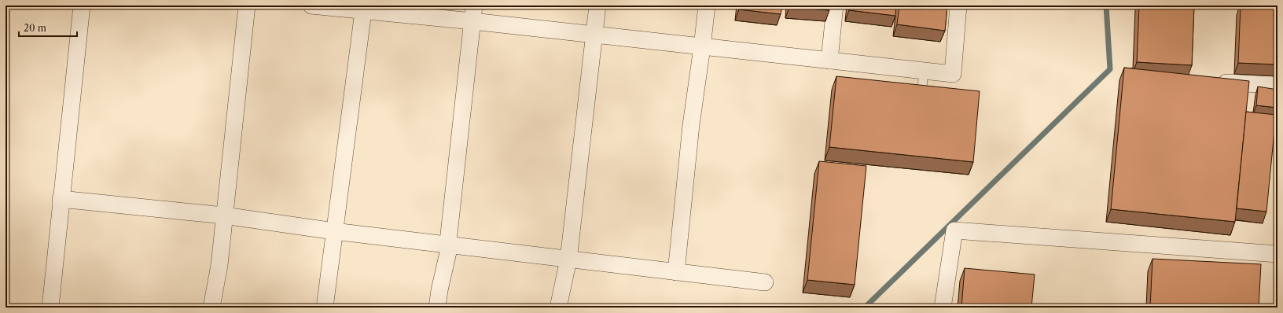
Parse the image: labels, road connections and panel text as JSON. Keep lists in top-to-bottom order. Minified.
{"scale_bar":"20 m"}
